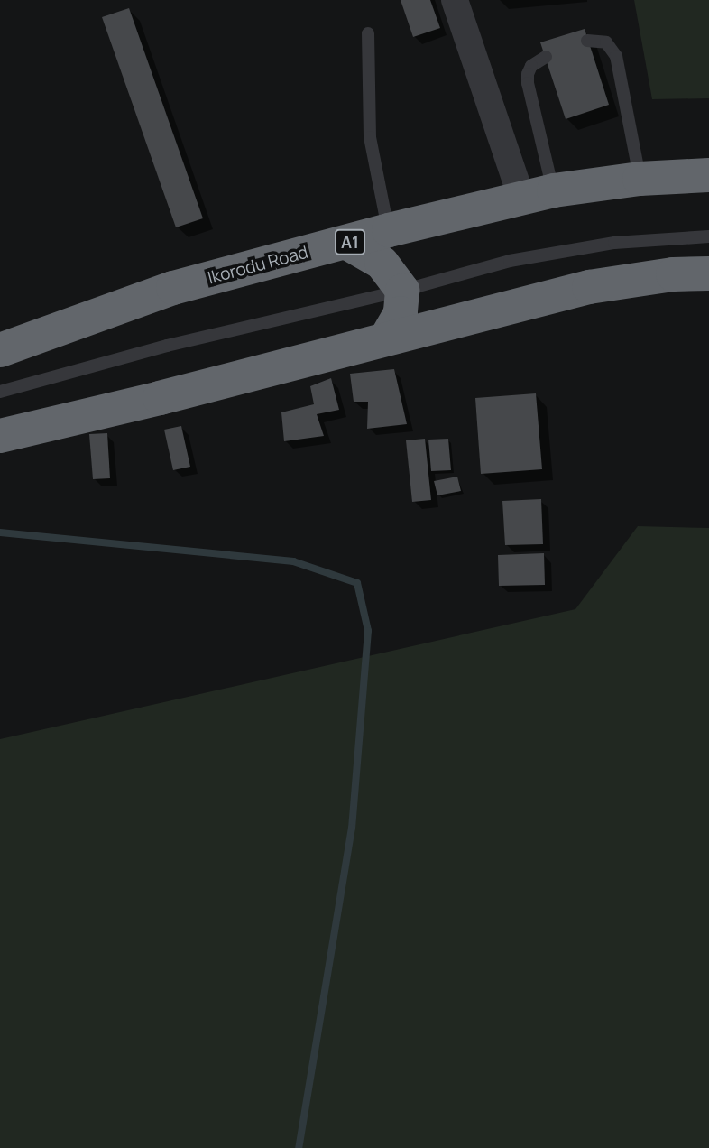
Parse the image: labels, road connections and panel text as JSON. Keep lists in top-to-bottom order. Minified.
{"streets":{"highway":["A1","Ikorodu Road"]}}
